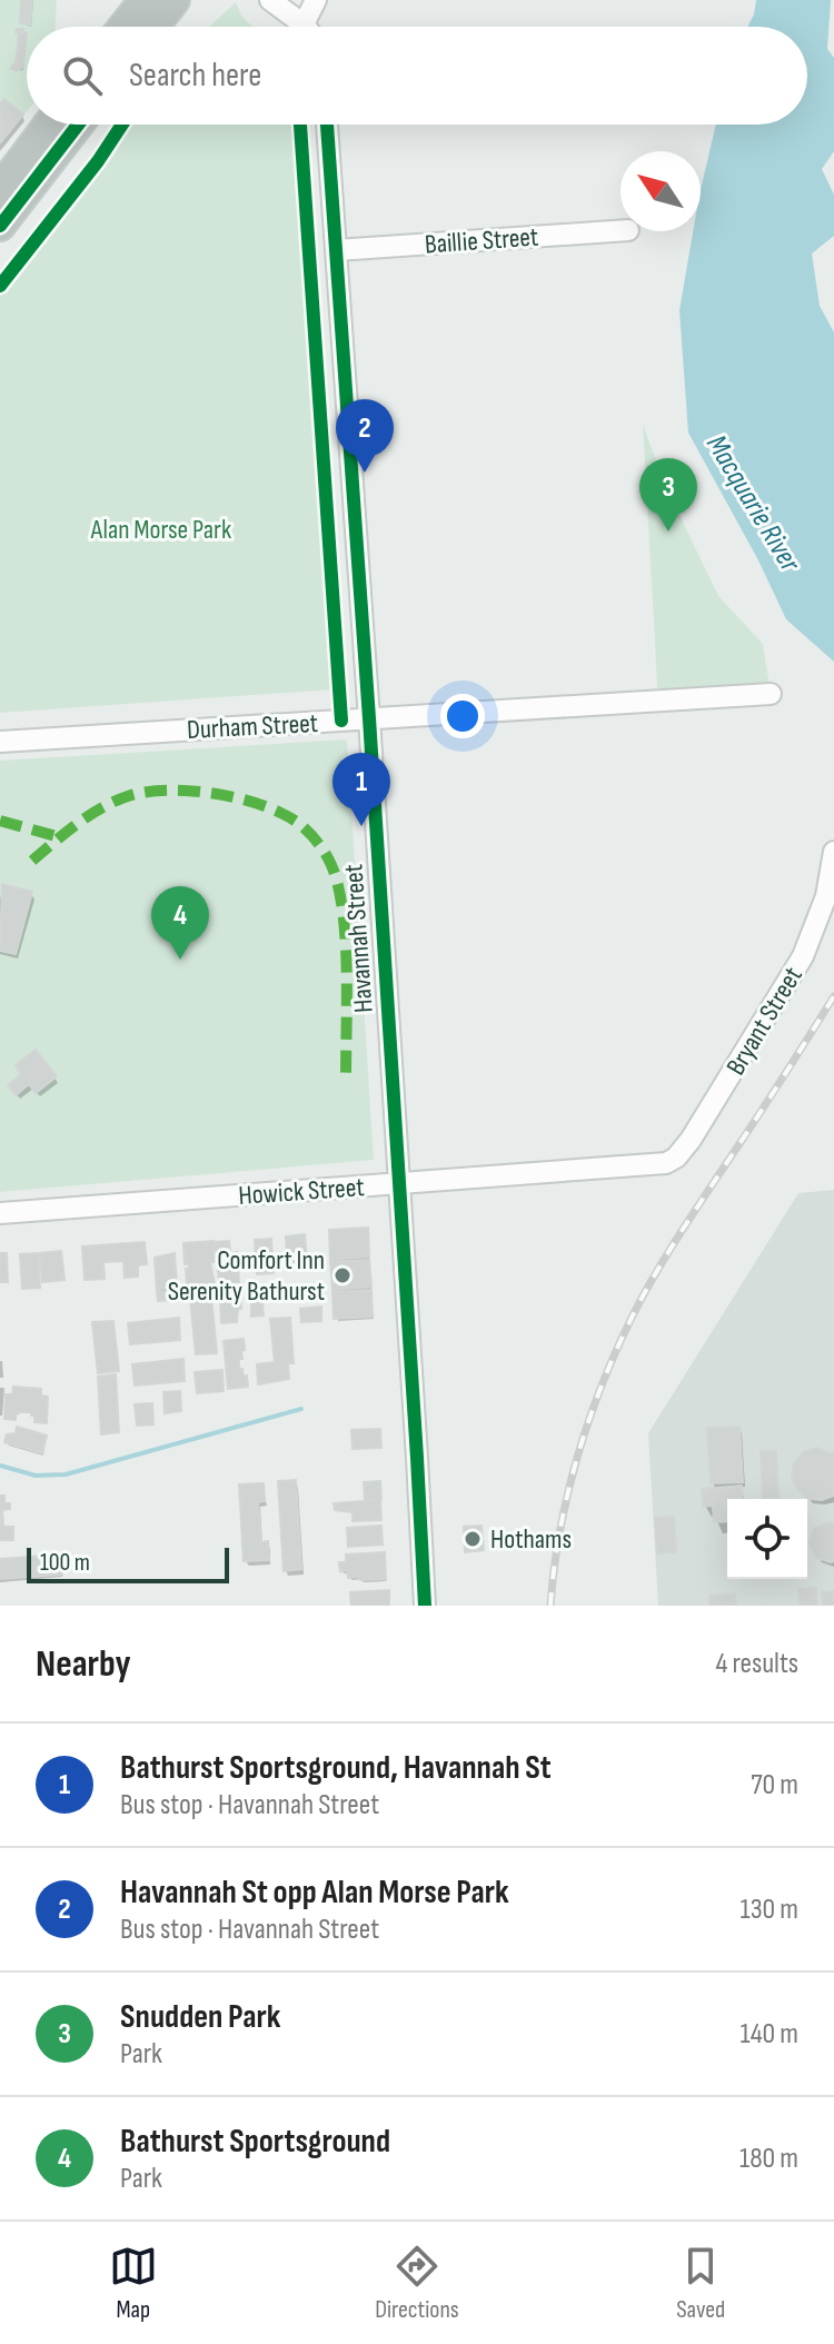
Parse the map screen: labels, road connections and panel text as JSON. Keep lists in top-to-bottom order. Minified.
{"streets":{"street":["Baillie Street","Durham Street","Havannah Street","Bryant Street","Howick Street"]},"crossings":[["Baillie Street","Havannah Street"],["Durham Street","Havannah Street"],["Havannah Street","Howick Street"],["Bryant Street","Howick Street"]],"water":["Macquarie River"],"parks":["Alan Morse Park"],"places":["Comfort Inn Serenity Bathurst","Hothams"],"scale_bar":"100 m","north":"top left","page":{"search":"Search here","pins":["2","3","1","4"],"scale":"100 m","heading":["Nearby","4 results"],"list":[{"mark":"1","name":"Bathurst Sportsground, Havannah St","note":"Bus stop · Havannah Street","value":"70 m"},{"mark":"2","name":"Havannah St opp Alan Morse Park","note":"Bus stop · Havannah Street","value":"130 m"},{"mark":"3","name":"Snudden Park","note":"Park","value":"140 m"},{"mark":"4","name":"Bathurst Sportsground","note":"Park","value":"180 m"}],"nav":["Map","Directions","Saved"]}}
